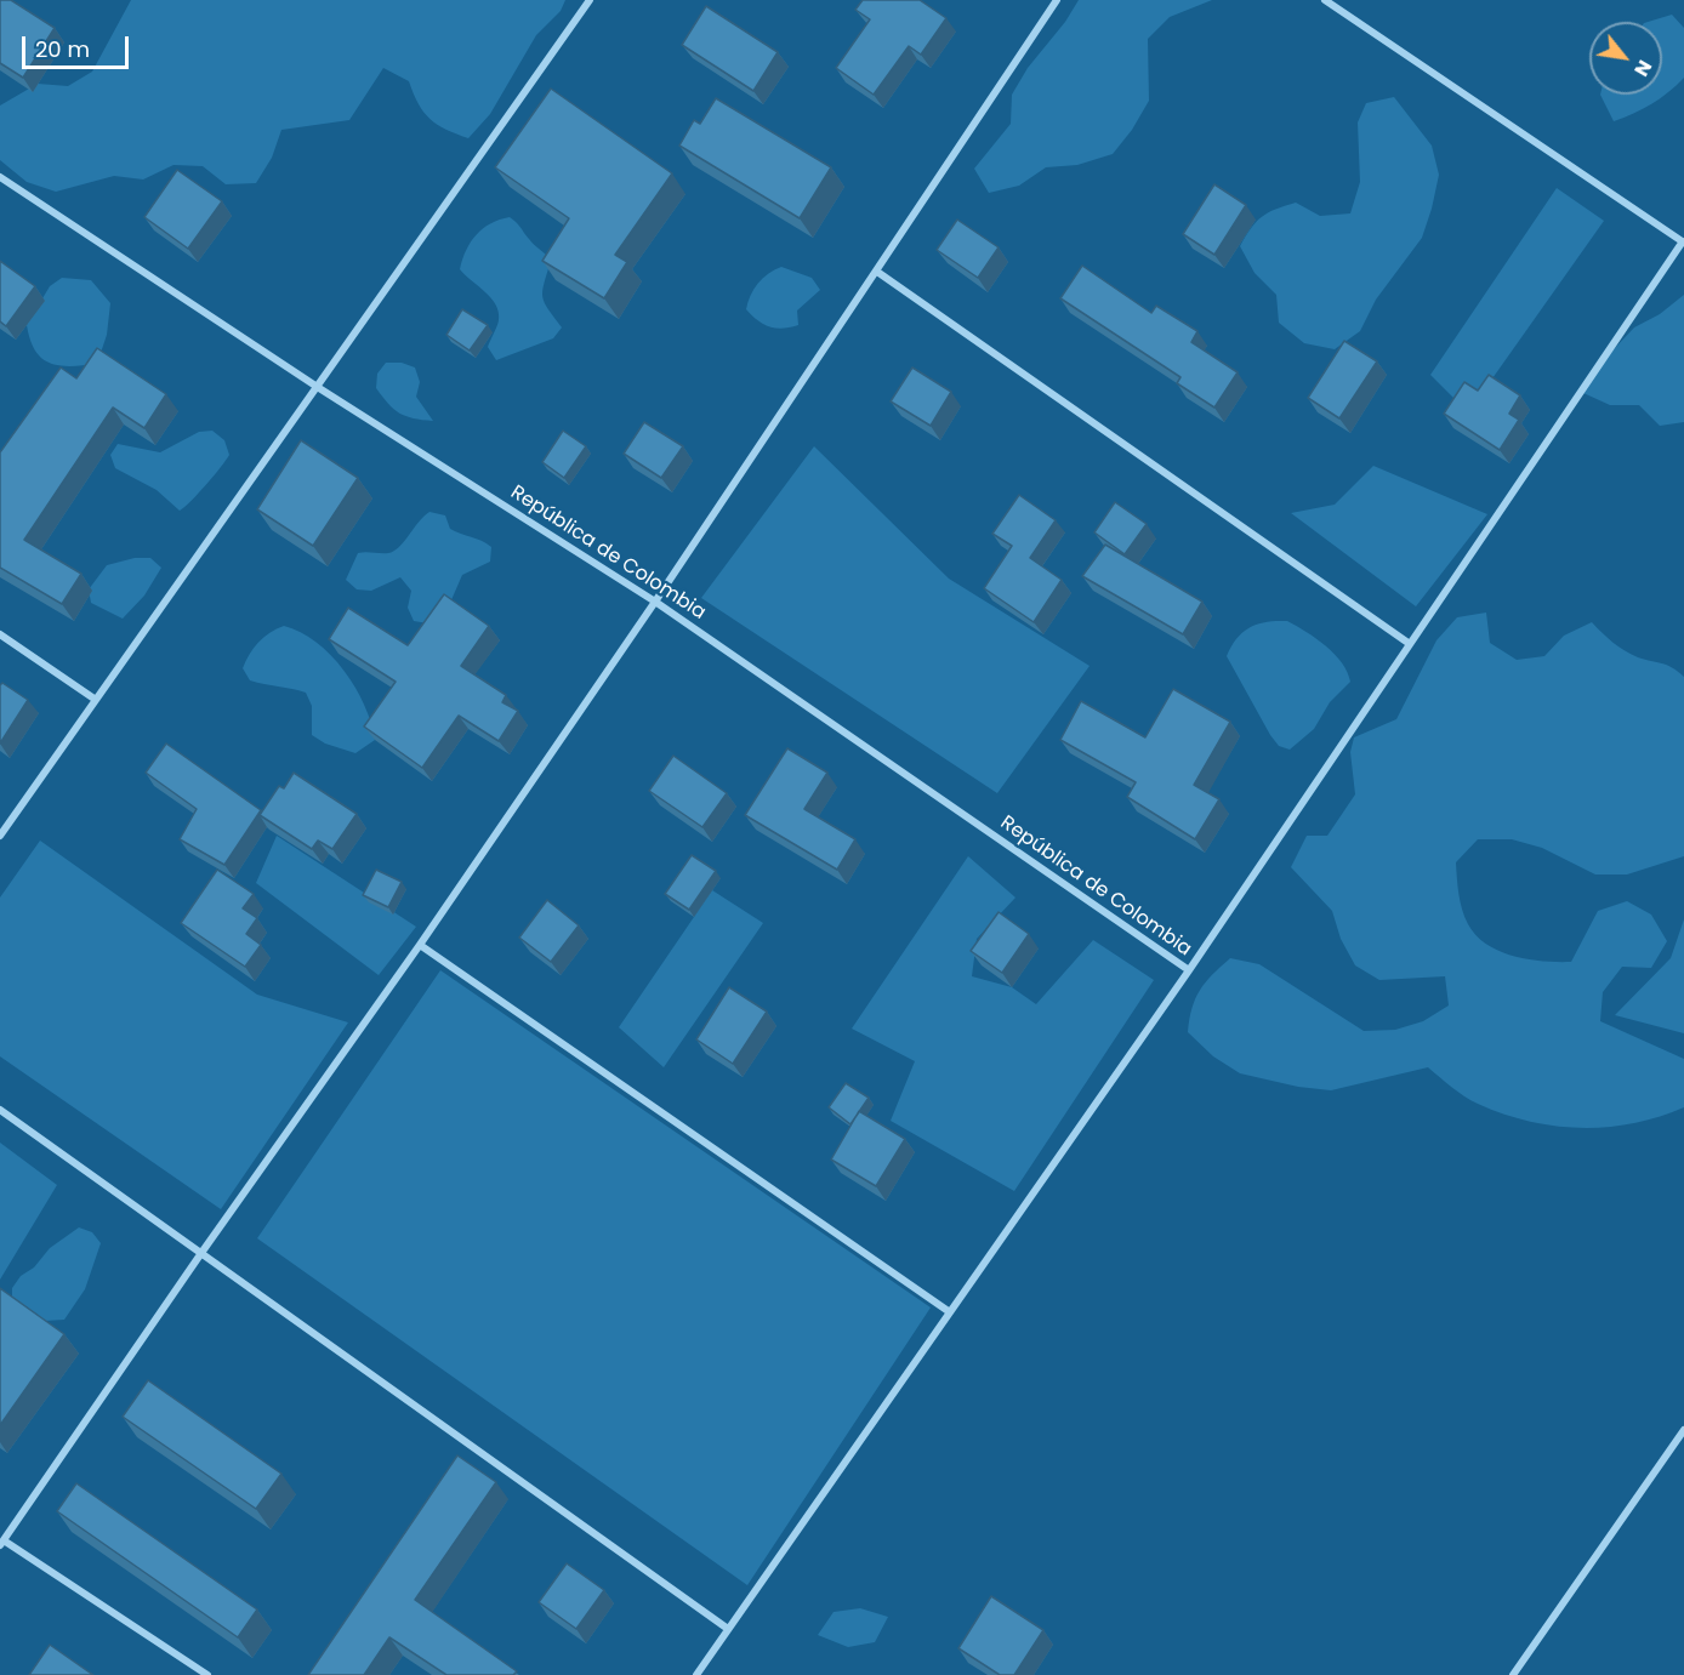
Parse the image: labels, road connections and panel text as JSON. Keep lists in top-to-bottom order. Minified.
{"streets":{"street":["República de Colombia"]},"scale_bar":"20 m","north":"bottom right"}
